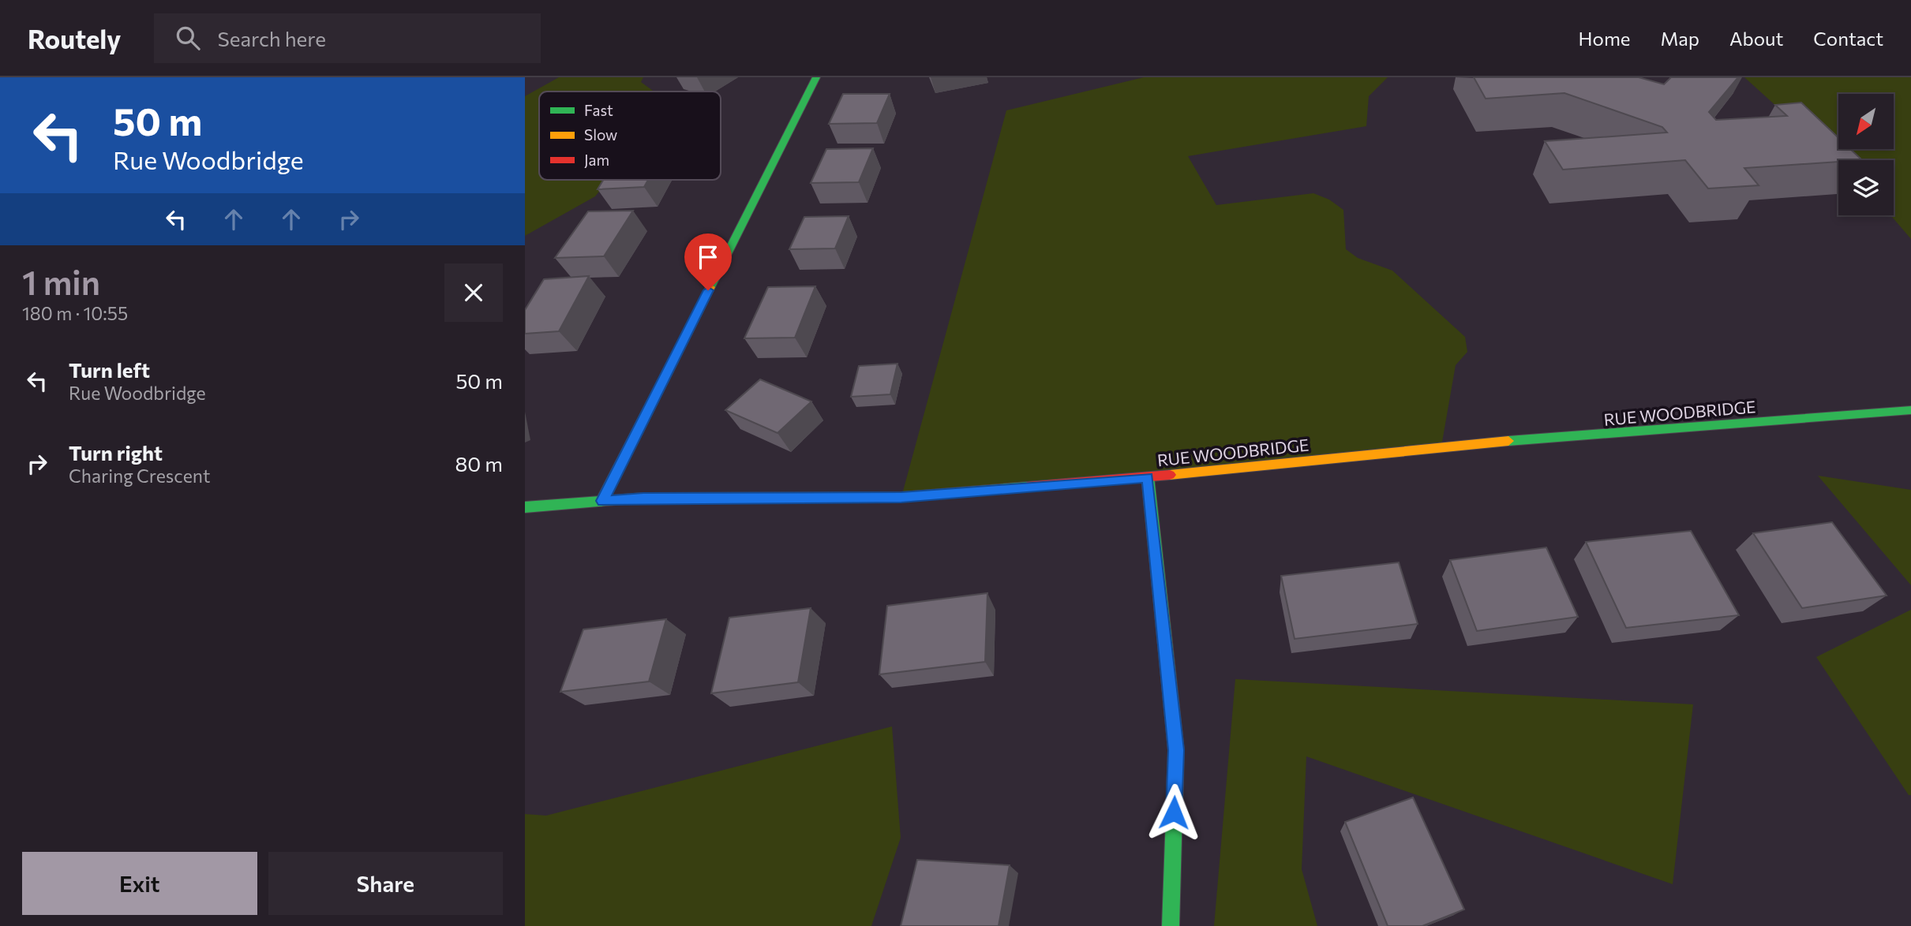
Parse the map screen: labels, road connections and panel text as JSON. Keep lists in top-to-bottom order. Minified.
{"streets":{"street":["RUE WOODBRIDGE"]},"legend":["Fast","Slow","Jam"],"north":"bottom left","page":{"header":"Routely","search":"Search here","nav":["Home","Map","About","Contact"],"turn":["50 m","Rue Woodbridge"],"heading":["1 min","180 m · 10:55"],"list":[{"name":"Turn left","note":"Rue Woodbridge","value":"50 m"},{"name":"Turn right","note":"Charing Crescent","value":"80 m"}],"buttons":["Exit","Share"]}}
